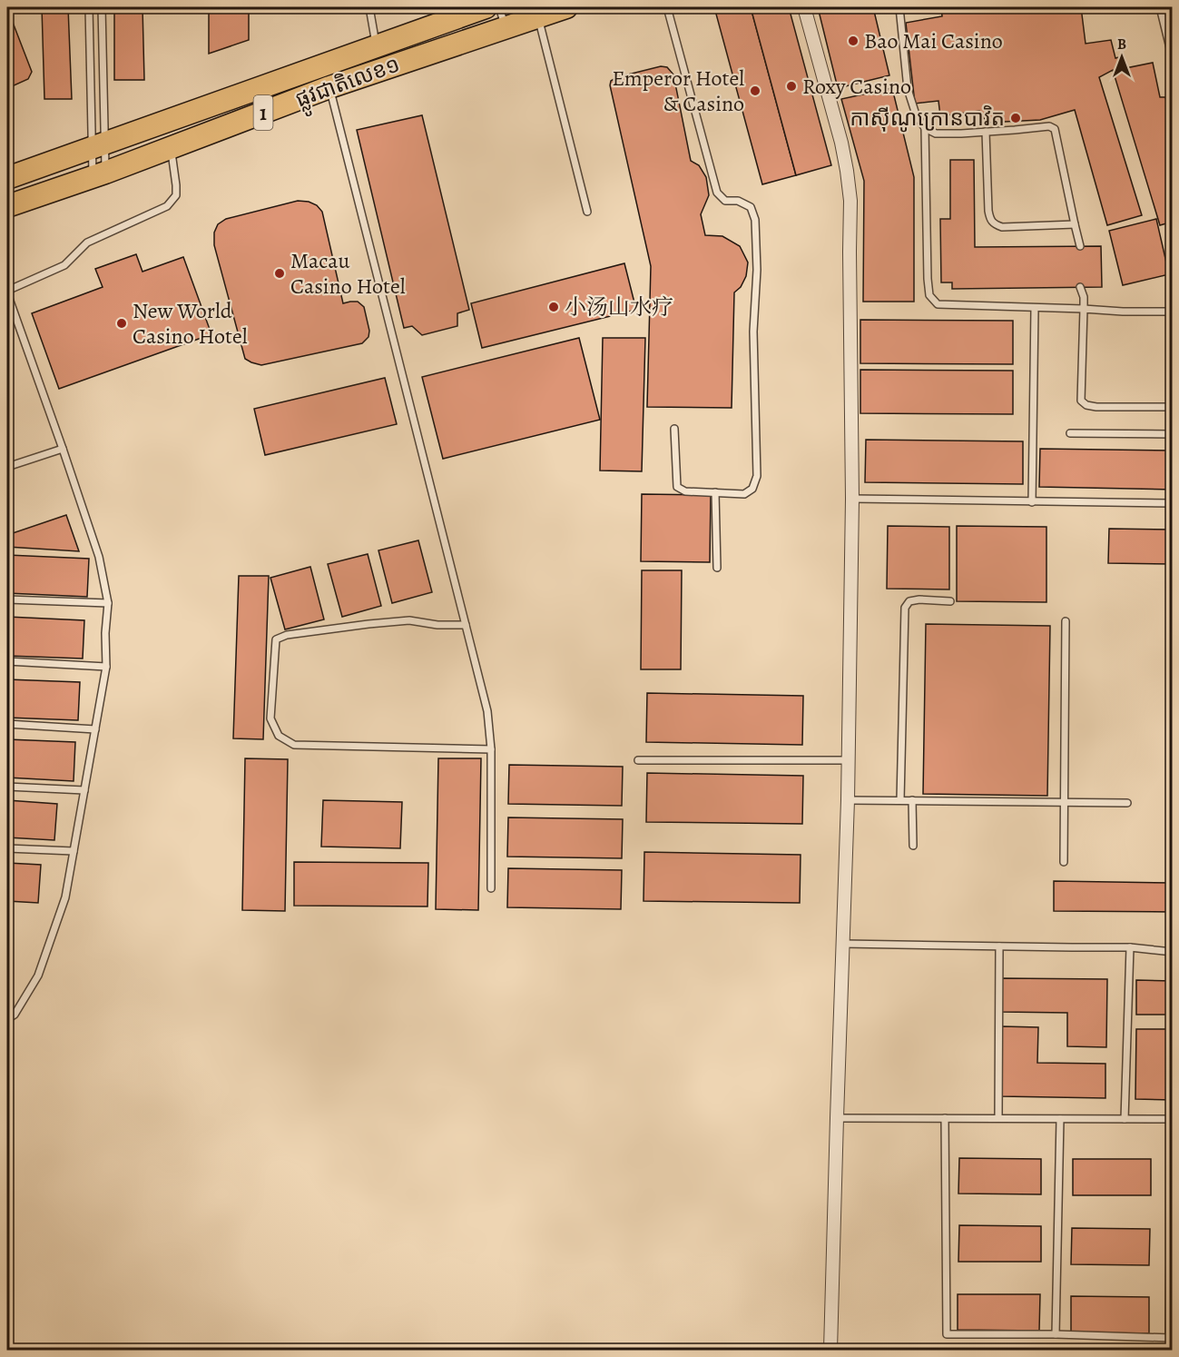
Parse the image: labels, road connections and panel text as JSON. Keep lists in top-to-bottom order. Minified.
{"streets":{"highway":["ផ្លូវជាតិលេខ១","1"]},"places":["Bao Mai Casino","Roxy Casino","Emperor Hotel & Casino","កាស៊ីណូក្រោនបាវិត","Macau Casino Hotel","小汤山水疗","New World Casino Hotel"],"north":"top"}
